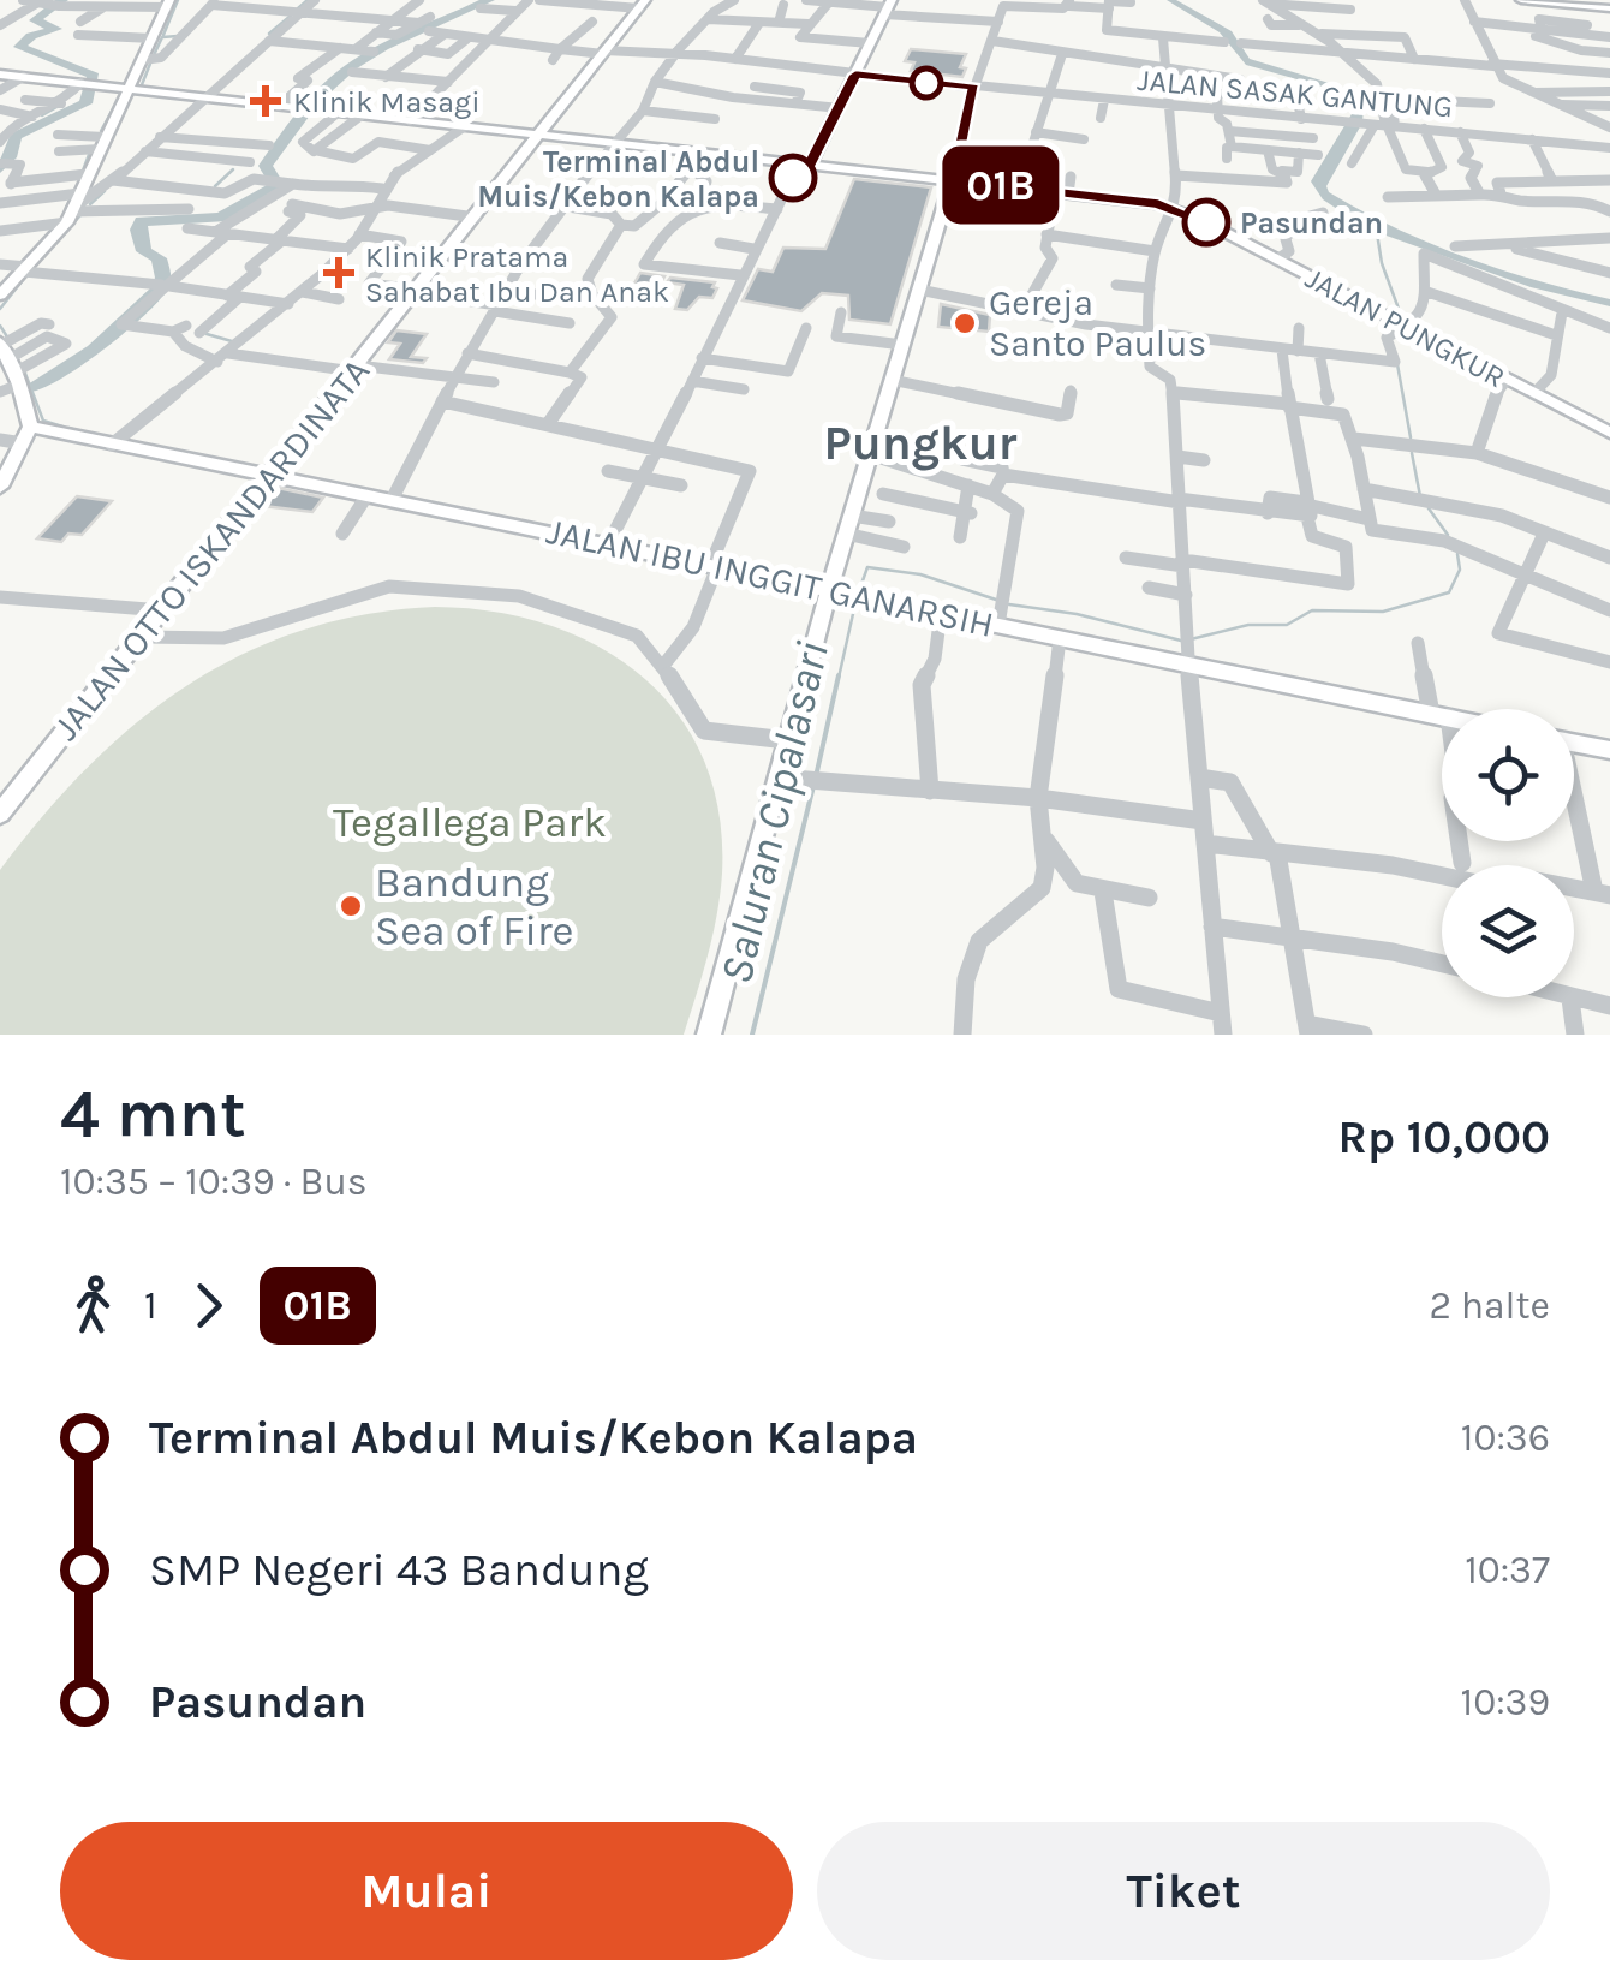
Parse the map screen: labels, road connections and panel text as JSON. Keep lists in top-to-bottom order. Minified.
{"streets":{"main road":["JALAN PUNGKUR","JALAN OTTO ISKANDARDINATA","JALAN IBU INGGIT GANARSIH"],"street":["JALAN SASAK GANTUNG"]},"crossings":[["JALAN SASAK GANTUNG","JALAN OTTO ISKANDARDINATA"],["JALAN PUNGKUR","JALAN OTTO ISKANDARDINATA"],["JALAN OTTO ISKANDARDINATA","JALAN IBU INGGIT GANARSIH"]],"districts":["Pungkur"],"water":["Saluran Cipalasari"],"parks":["Tegallega Park"],"places":{"health":["Klinik Masagi","Klinik Pratama Sahabat Ibu Dan Anak"],"other":["Terminal Abdul Muis/Kebon Kalapa","Pasundan","Gereja Santo Paulus","Bandung Sea of Fire"]},"lines":["bus line 01B"],"page":{"on_map":"01B","heading":["4 mnt","10:35 – 10:39 · Bus","Rp 10,000"],"legs":["1","01B","2 halte"],"list":[{"name":"Terminal Abdul Muis/Kebon Kalapa","value":"10:36"},{"name":"SMP Negeri 43 Bandung","value":"10:37"},{"name":"Pasundan","value":"10:39"}],"buttons":["Mulai","Tiket"]}}
